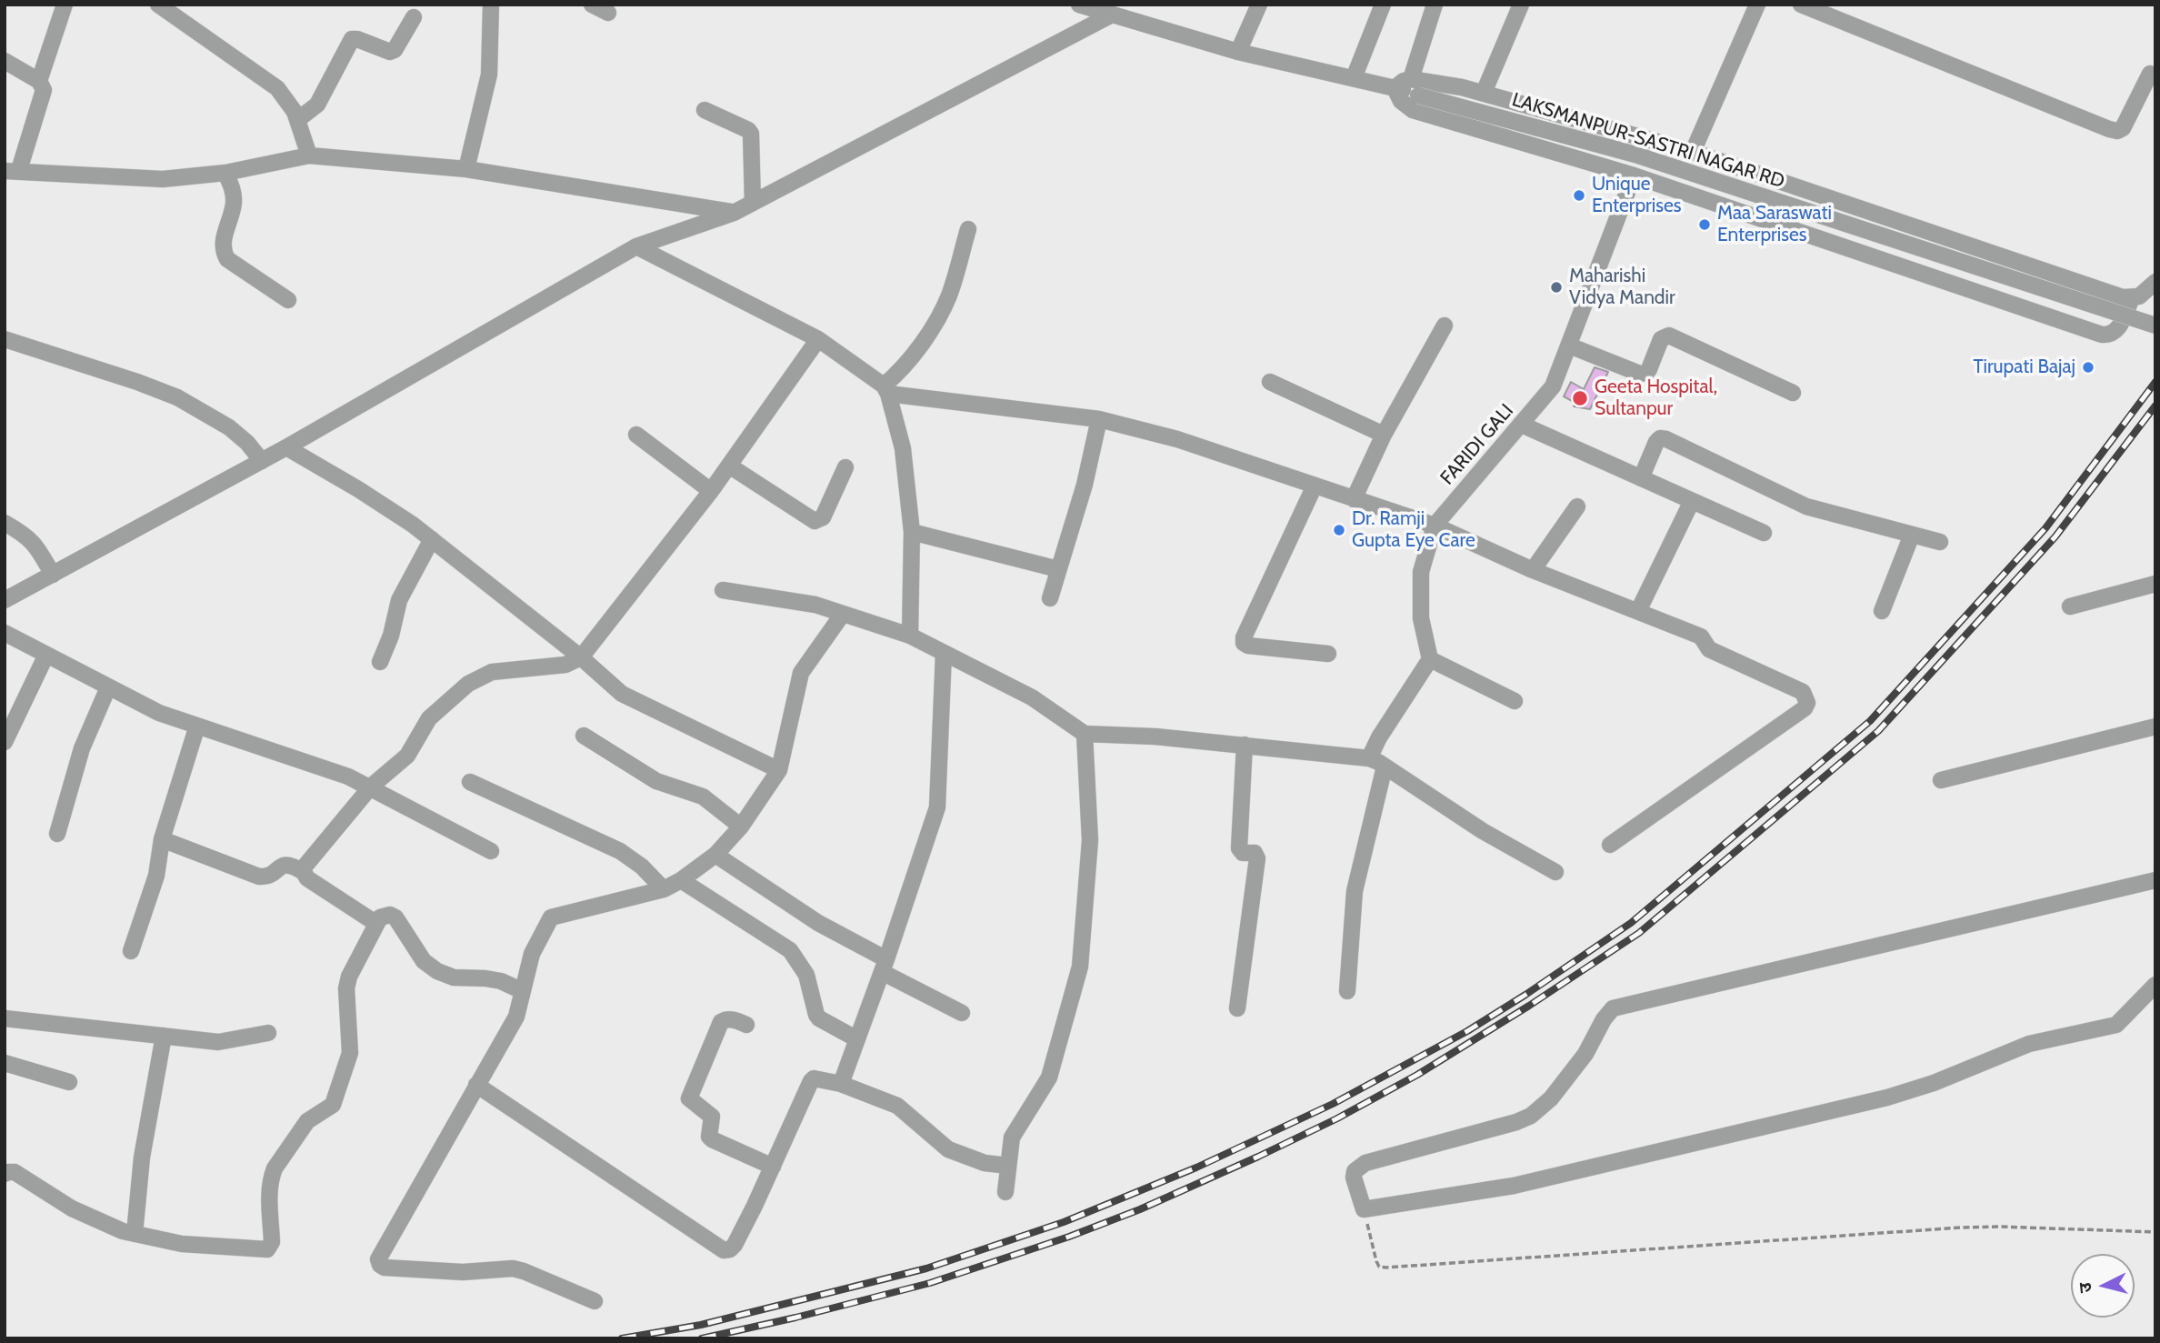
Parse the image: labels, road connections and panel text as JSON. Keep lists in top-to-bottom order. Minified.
{"streets":{"street":["LAKSMANPUR-SASTRI NAGAR RD","FARIDI GALI"]},"places":["Unique Enterprises","Maa Saraswati Enterprises","Maharishi Vidya Mandir","Tirupati Bajaj","Geeta Hospital, Sultanpur","Dr. Ramji Gupta Eye Care"],"north":"left"}
